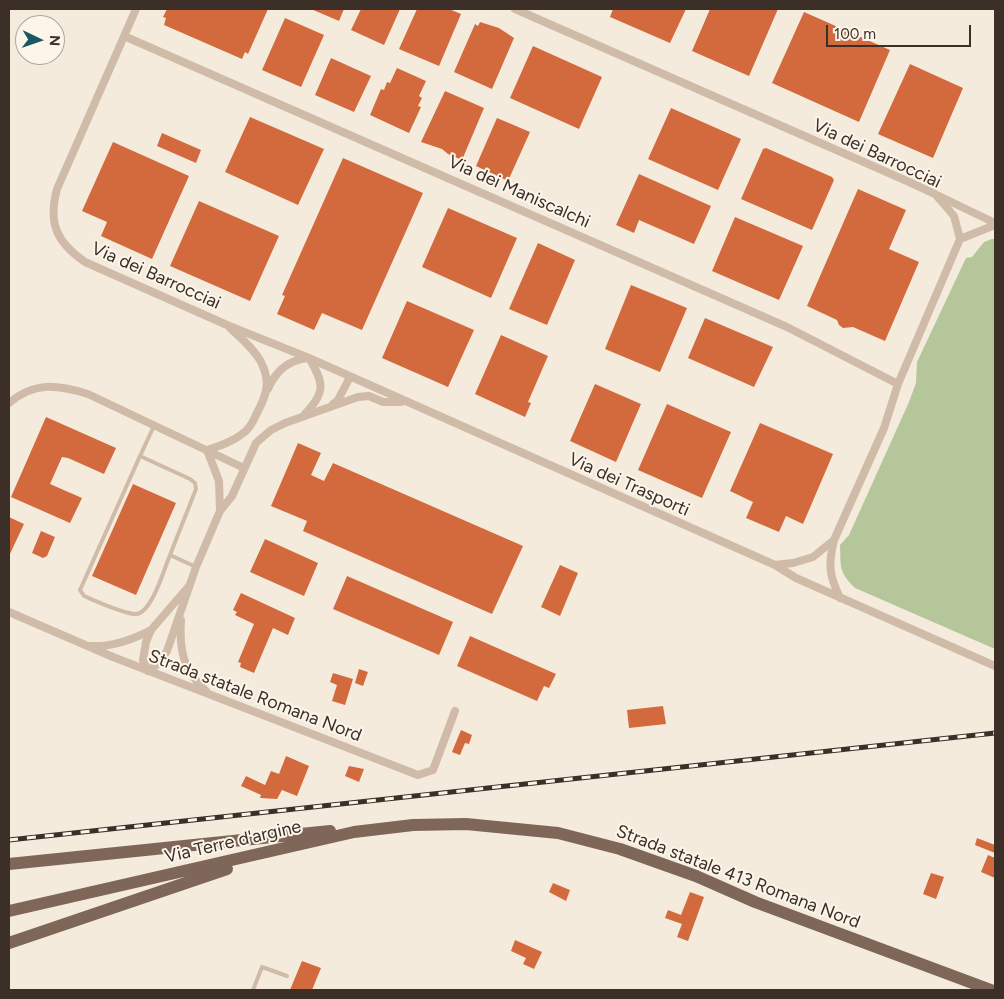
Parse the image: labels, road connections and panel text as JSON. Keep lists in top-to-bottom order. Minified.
{"streets":{"main road":["Via Terre d'argine","Strada statale 413 Romana Nord"],"street":["Via dei Barrocciai","Via dei Maniscalchi","Via dei Trasporti","Strada statale Romana Nord"]},"crossings":[["Via dei Barrocciai","Via dei Maniscalchi"],["Via dei Barrocciai","Via dei Trasporti"],["Via dei Trasporti","Strada statale Romana Nord"],["Via Terre d'argine","Strada statale 413 Romana Nord"]],"scale_bar":"100 m","north":"right"}
